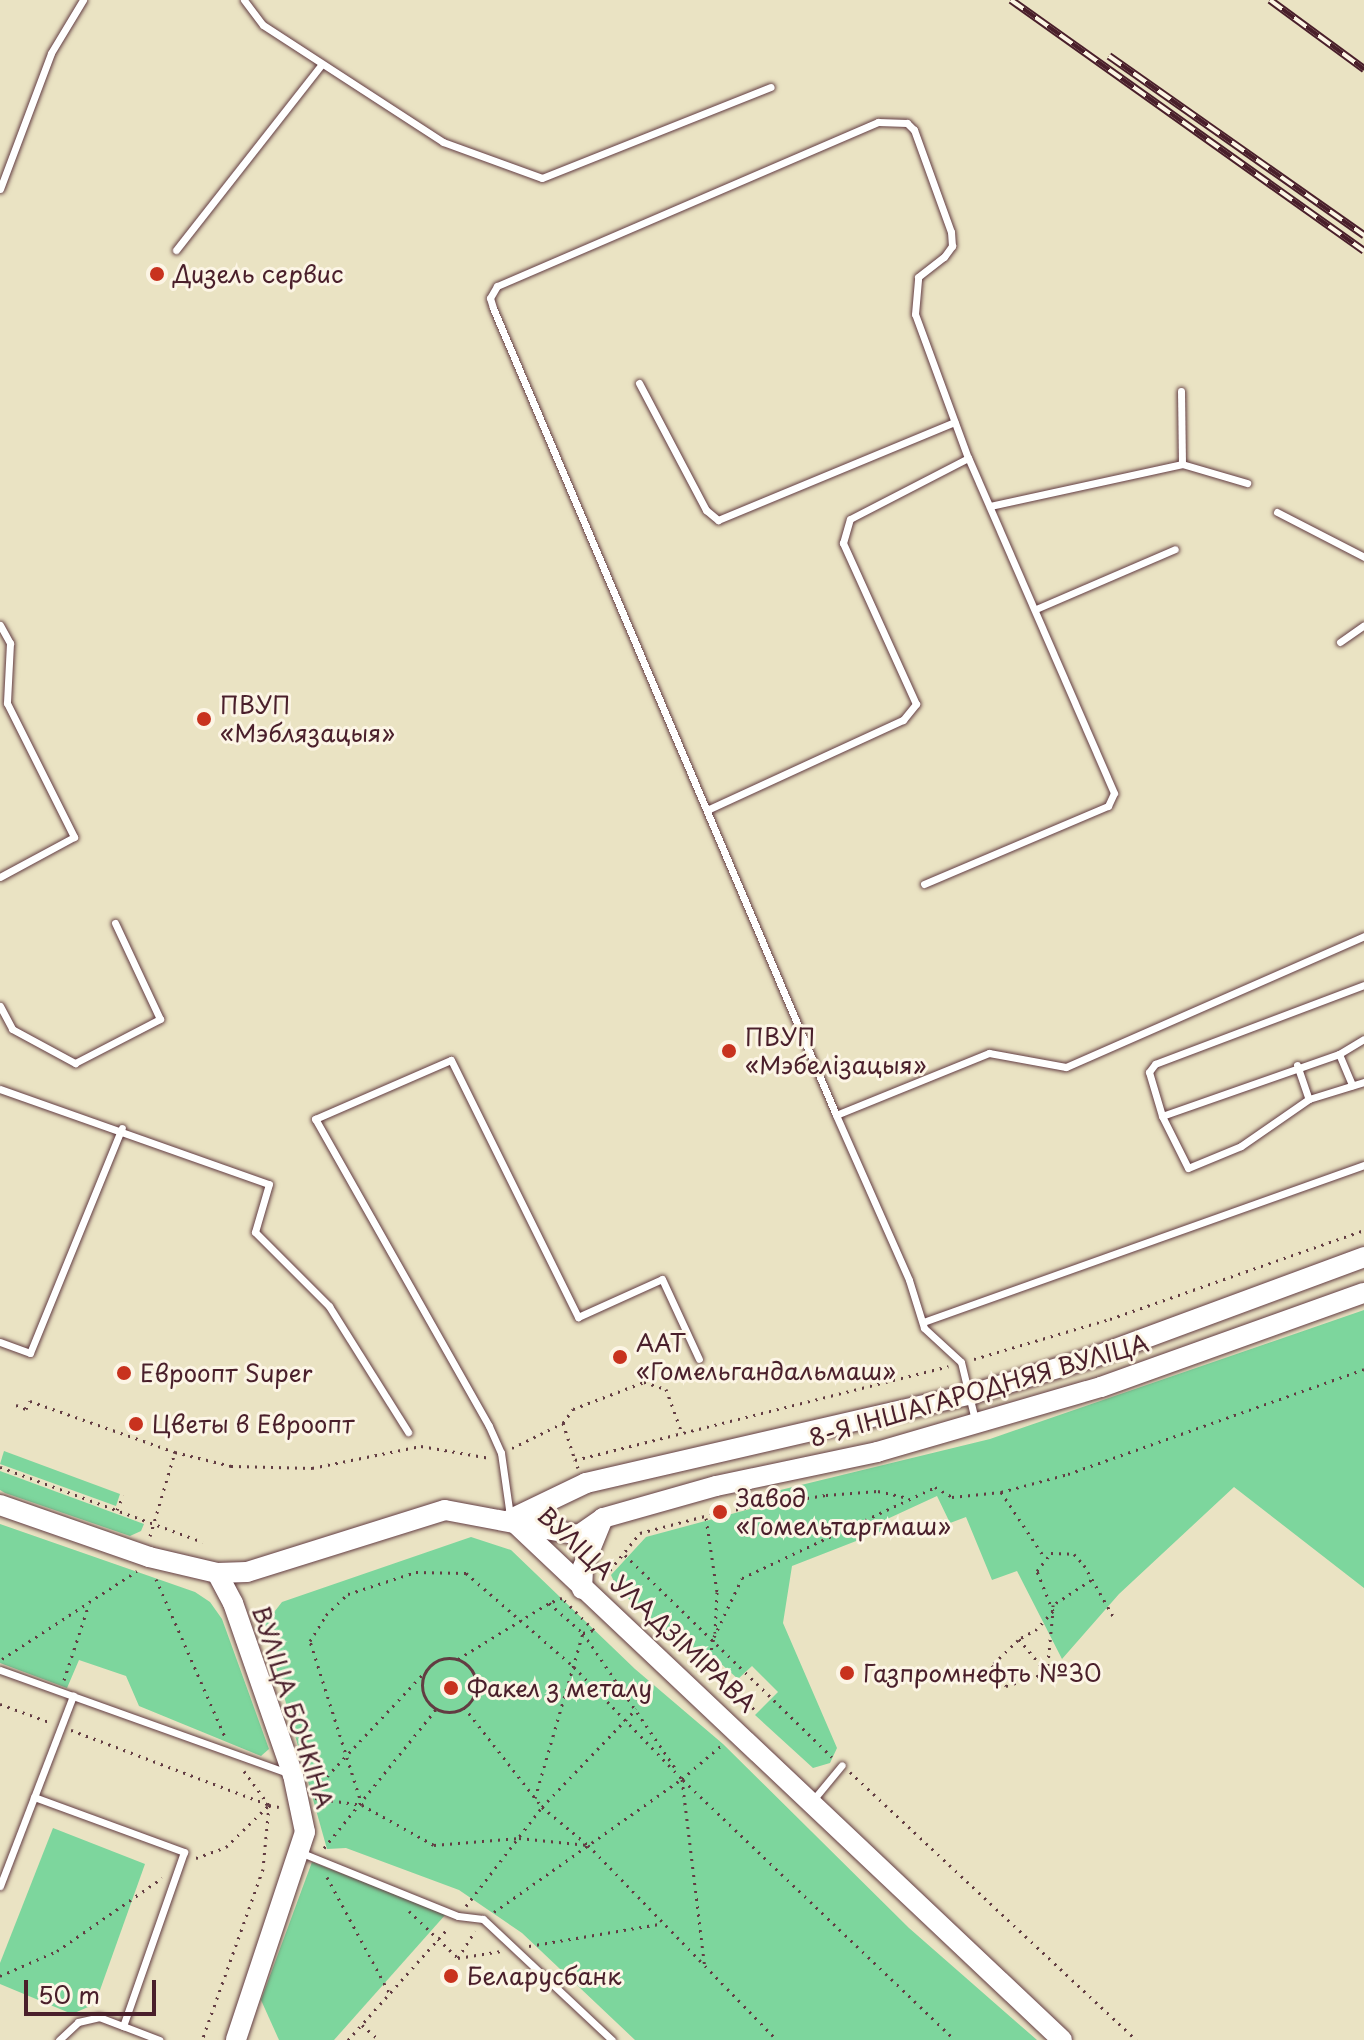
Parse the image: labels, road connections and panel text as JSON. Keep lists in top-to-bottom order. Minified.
{"streets":{"main road":["8-Я ІНШАГАРОДНЯЯ ВУЛІЦА","ВУЛІЦА УЛАДЗІМІРАВА","ВУЛІЦА БОЧКІНА"]},"crossings":[["8-Я ІНШАГАРОДНЯЯ ВУЛІЦА","ВУЛІЦА УЛАДЗІМІРАВА"],["ВУЛІЦА УЛАДЗІМІРАВА","ВУЛІЦА БОЧКІНА"]],"places":["Дизель сервис","ПВУП «Мэблязацыя»","ПВУП «Мэбелізацыя»","ААТ «Гомельгандальмаш»","Евроопт Super","Цветы в Евроопт","Завод «Гомельтаргмаш»","Газпромнефть №30","Факел з металу","Беларусбанк"],"scale_bar":"50 m"}
